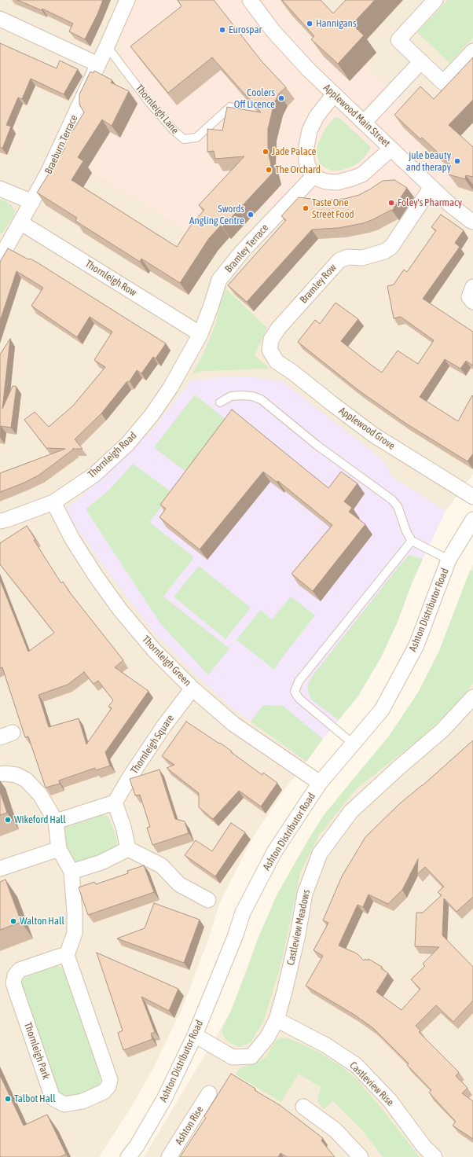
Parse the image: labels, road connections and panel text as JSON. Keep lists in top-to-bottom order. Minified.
{"streets":{"street":["Applewood Main Street","Braeburn Terrace","Bramley Terrace","Thornleigh Row","Bramley Row","Applewood Grove","Thornleigh Road","Ashton Distributor Road","Thornleigh Green","Thornleigh Square","Castleview Meadows","Thornleigh Park","Castleview Rise","Ashton Rise"],"lane":["Thornleigh Lane"]},"crossings":[["Thornleigh Lane","Braeburn Terrace"],["Applewood Main Street","Bramley Row"],["Braeburn Terrace","Thornleigh Row"],["Bramley Terrace","Thornleigh Row"],["Bramley Terrace","Thornleigh Road"],["Thornleigh Row","Thornleigh Road"],["Bramley Row","Applewood Grove"],["Thornleigh Road","Thornleigh Green"],["Ashton Distributor Road","Thornleigh Green"],["Ashton Distributor Road","Castleview Meadows"],["Thornleigh Green","Thornleigh Square"],["Castleview Meadows","Castleview Rise"]],"places":["Hannigans","Eurospar","Coolers Off Licence","Jade Palace","jule beauty and therapy","The Orchard","Foley's Pharmacy","Taste One Street Food","Swords Angling Centre","Wikeford Hall","Walton Hall","Talbot Hall"]}
